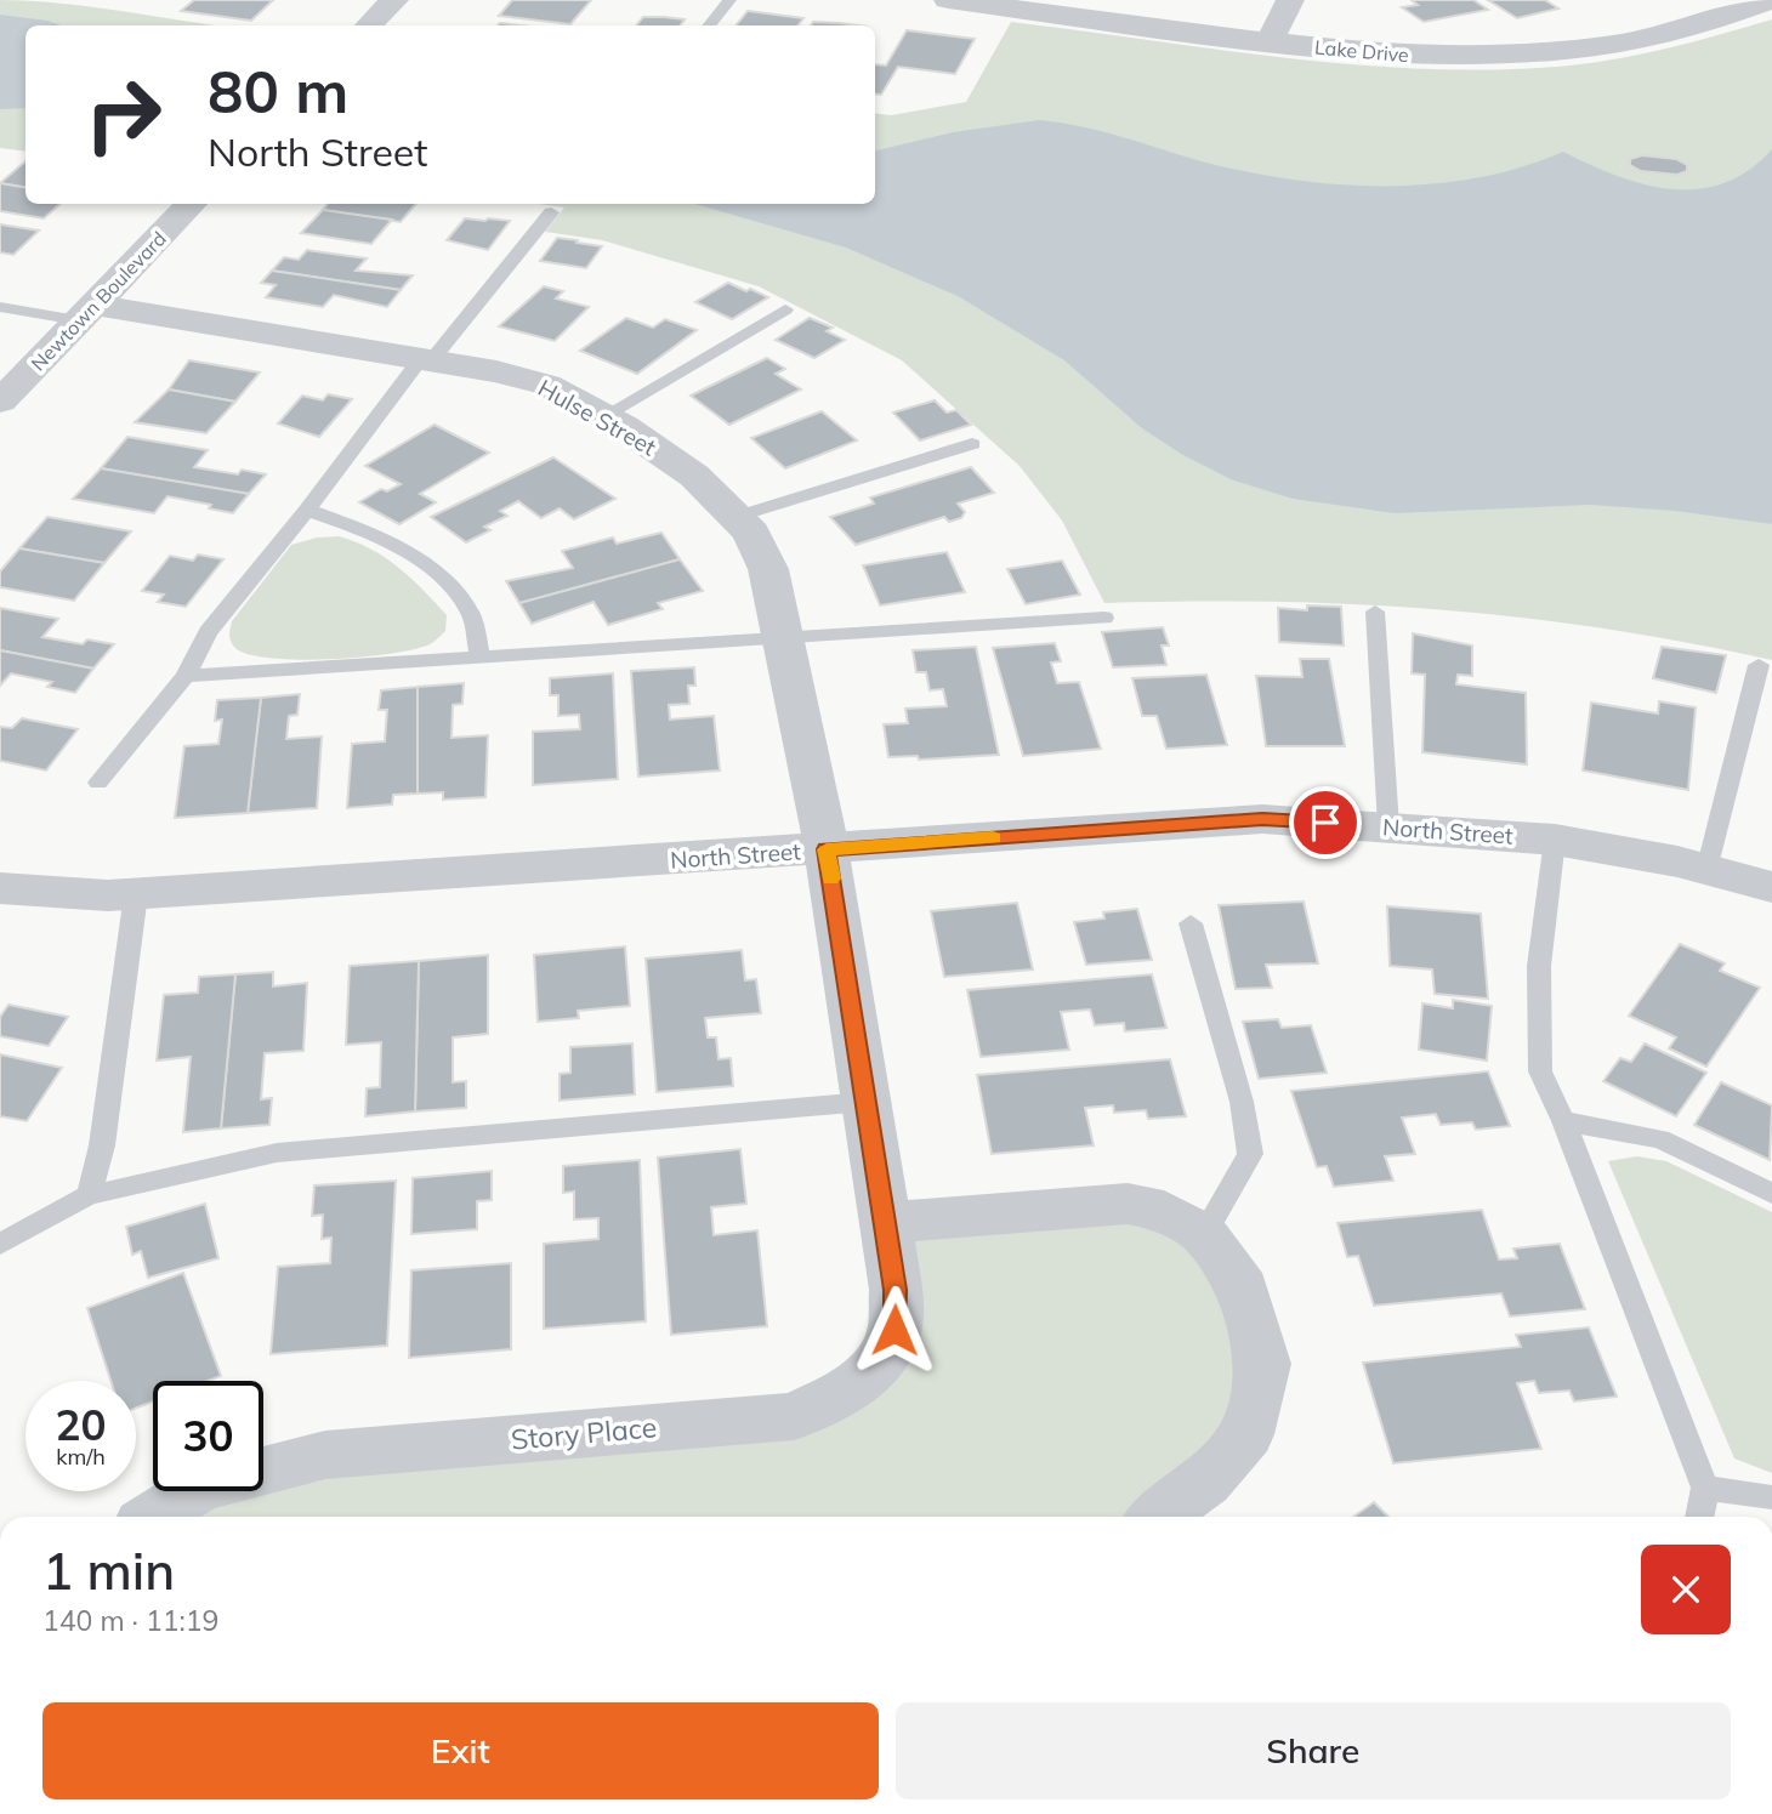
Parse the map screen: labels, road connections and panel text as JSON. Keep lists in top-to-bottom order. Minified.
{"streets":{"street":["Lake Drive","Newtown Boulevard","Hulse Street","North Street","Story Place"]},"crossings":[["Newtown Boulevard","Hulse Street"],["Hulse Street","North Street"],["Hulse Street","Story Place"],["North Street","Story Place"]],"page":{"turn":["80 m","North Street"],"speed":"20 km/h","limit":"30","heading":["1 min","140 m · 11:19"],"buttons":["Exit","Share"]}}
